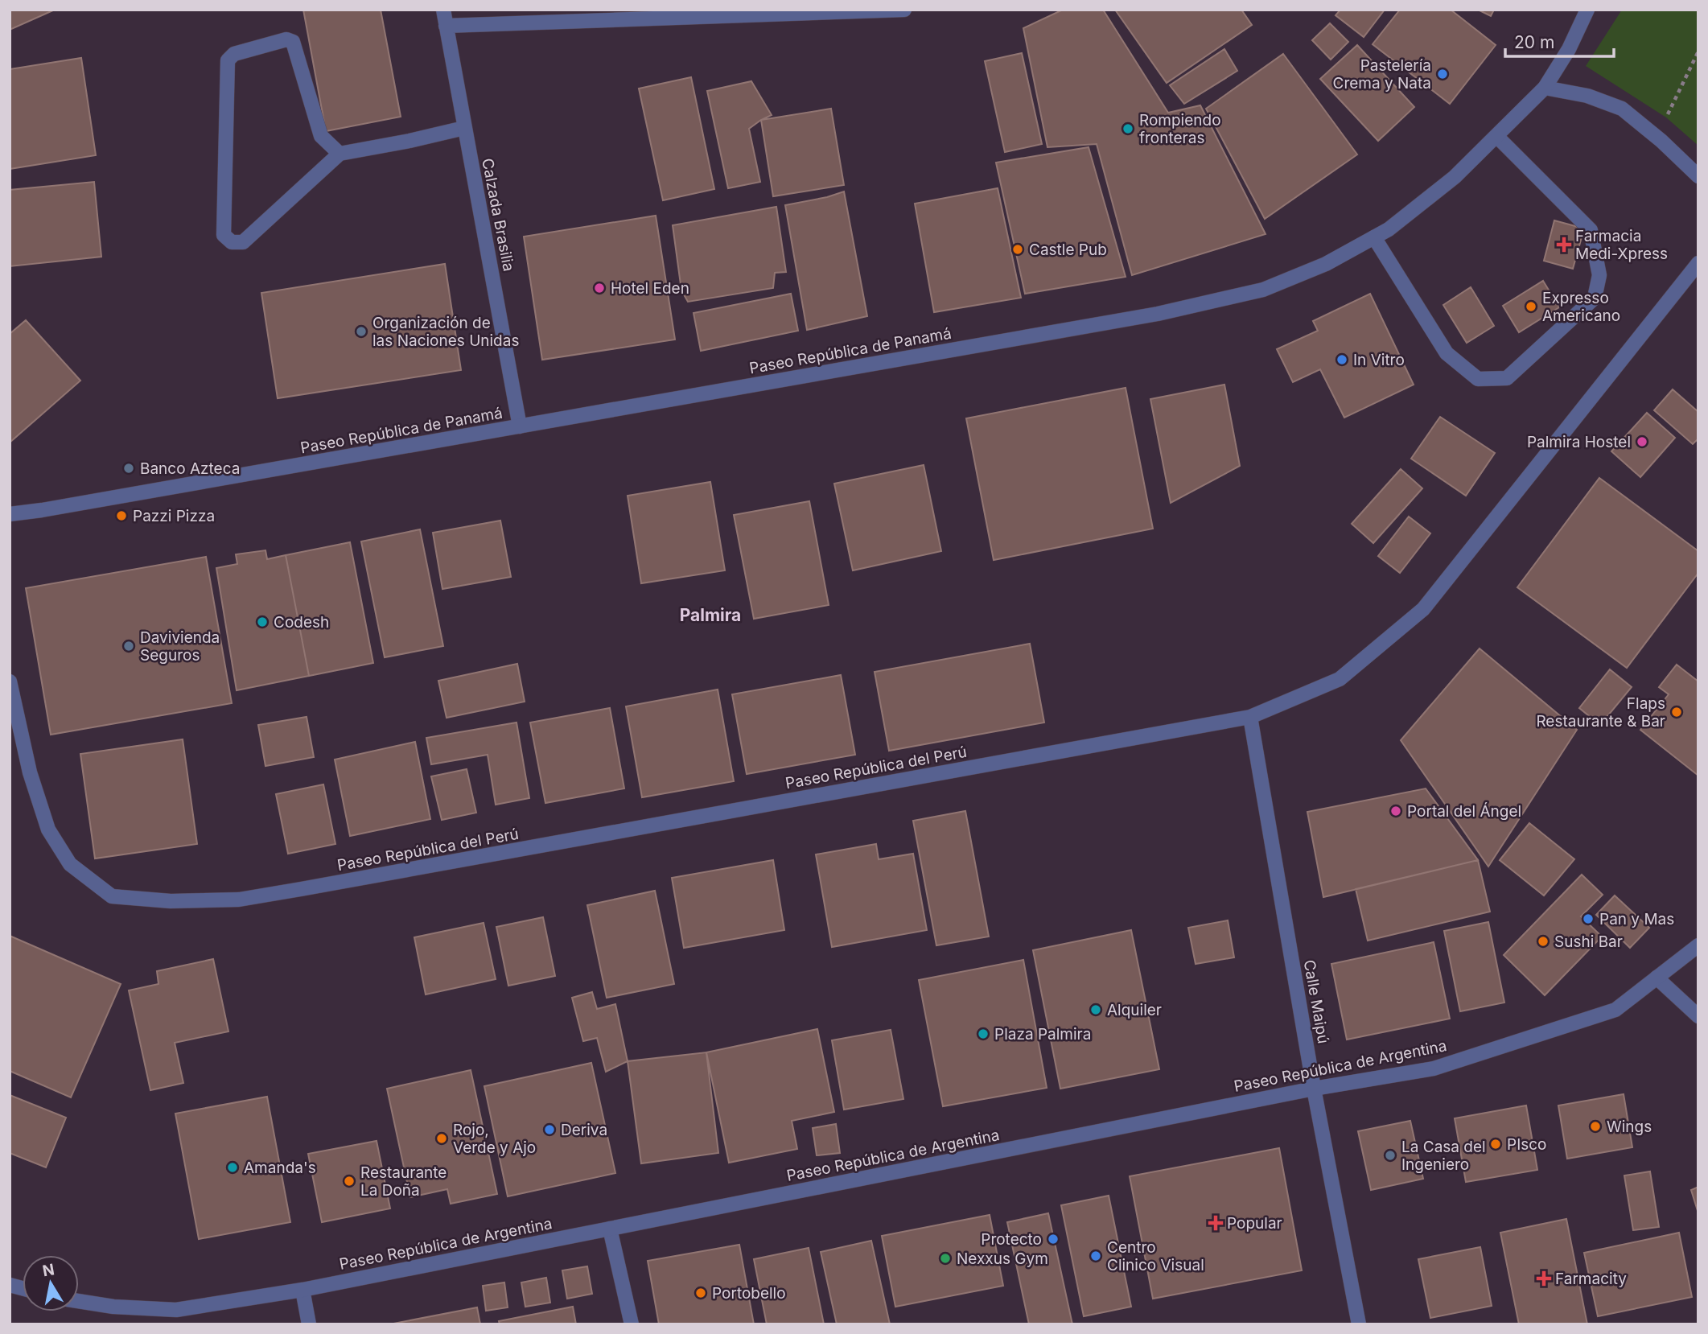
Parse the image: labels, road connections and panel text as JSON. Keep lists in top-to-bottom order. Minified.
{"streets":{"street":["Calzada Brasilia","Paseo República de Panamá","Paseo República del Perú","Calle Maipú","Paseo República de Argentina"]},"crossings":[["Calzada Brasilia","Paseo República de Panamá"],["Paseo República del Perú","Calle Maipú"],["Calle Maipú","Paseo República de Argentina"]],"districts":["Palmira"],"places":{"other":["Pastelería Crema y Nata","Rompiendo fronteras","Castle Pub","Hotel Eden","Expresso Americano","Organización de las Naciones Unidas","In Vitro","Palmira Hostel","Banco Azteca","Pazzi Pizza","Codesh","Davivienda Seguros","Flaps Restaurante & Bar","Portal del Ángel","Pan y Mas","Sushi Bar","Alquiler","Plaza Palmira","Wings","Deriva","Rojo, Verde y Ajo","PIsco","La Casa del Ingeniero","Amanda's","Restaurante La Doña","Protecto","Centro Clinico Visual","Nexxus Gym","Portobello"],"health":["Farmacia Medi-Xpress","Popular","Farmacity"]},"scale_bar":"20 m","north":"top"}
